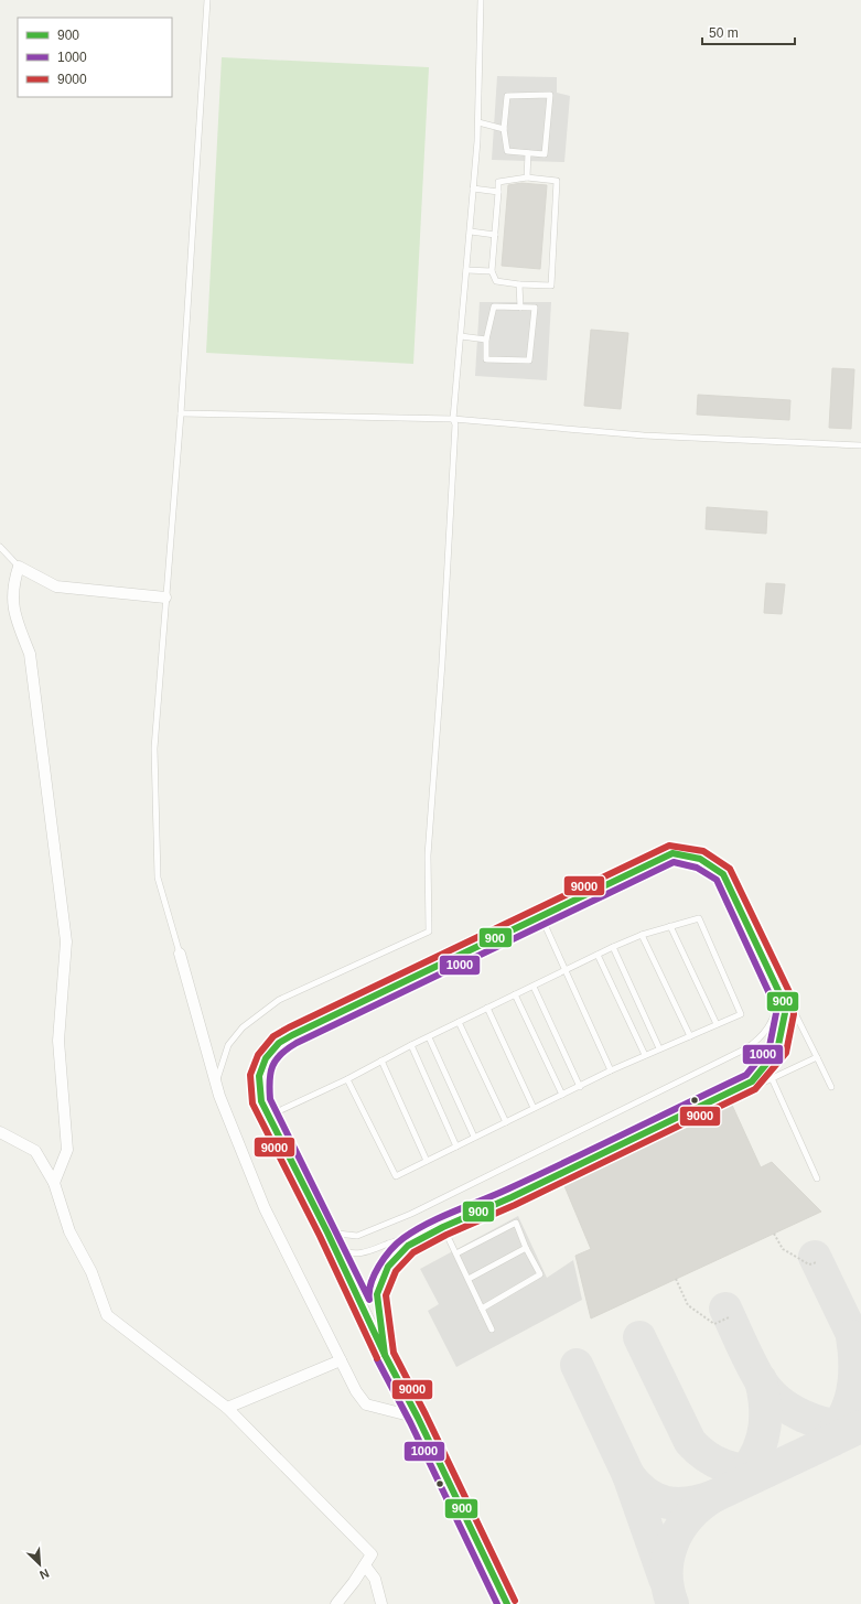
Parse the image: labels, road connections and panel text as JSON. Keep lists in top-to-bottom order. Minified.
{"lines":["transit line 9000","transit line 900","transit line 1000"],"legend":["900","1000","9000"],"scale_bar":"50 m","north":"bottom right"}
